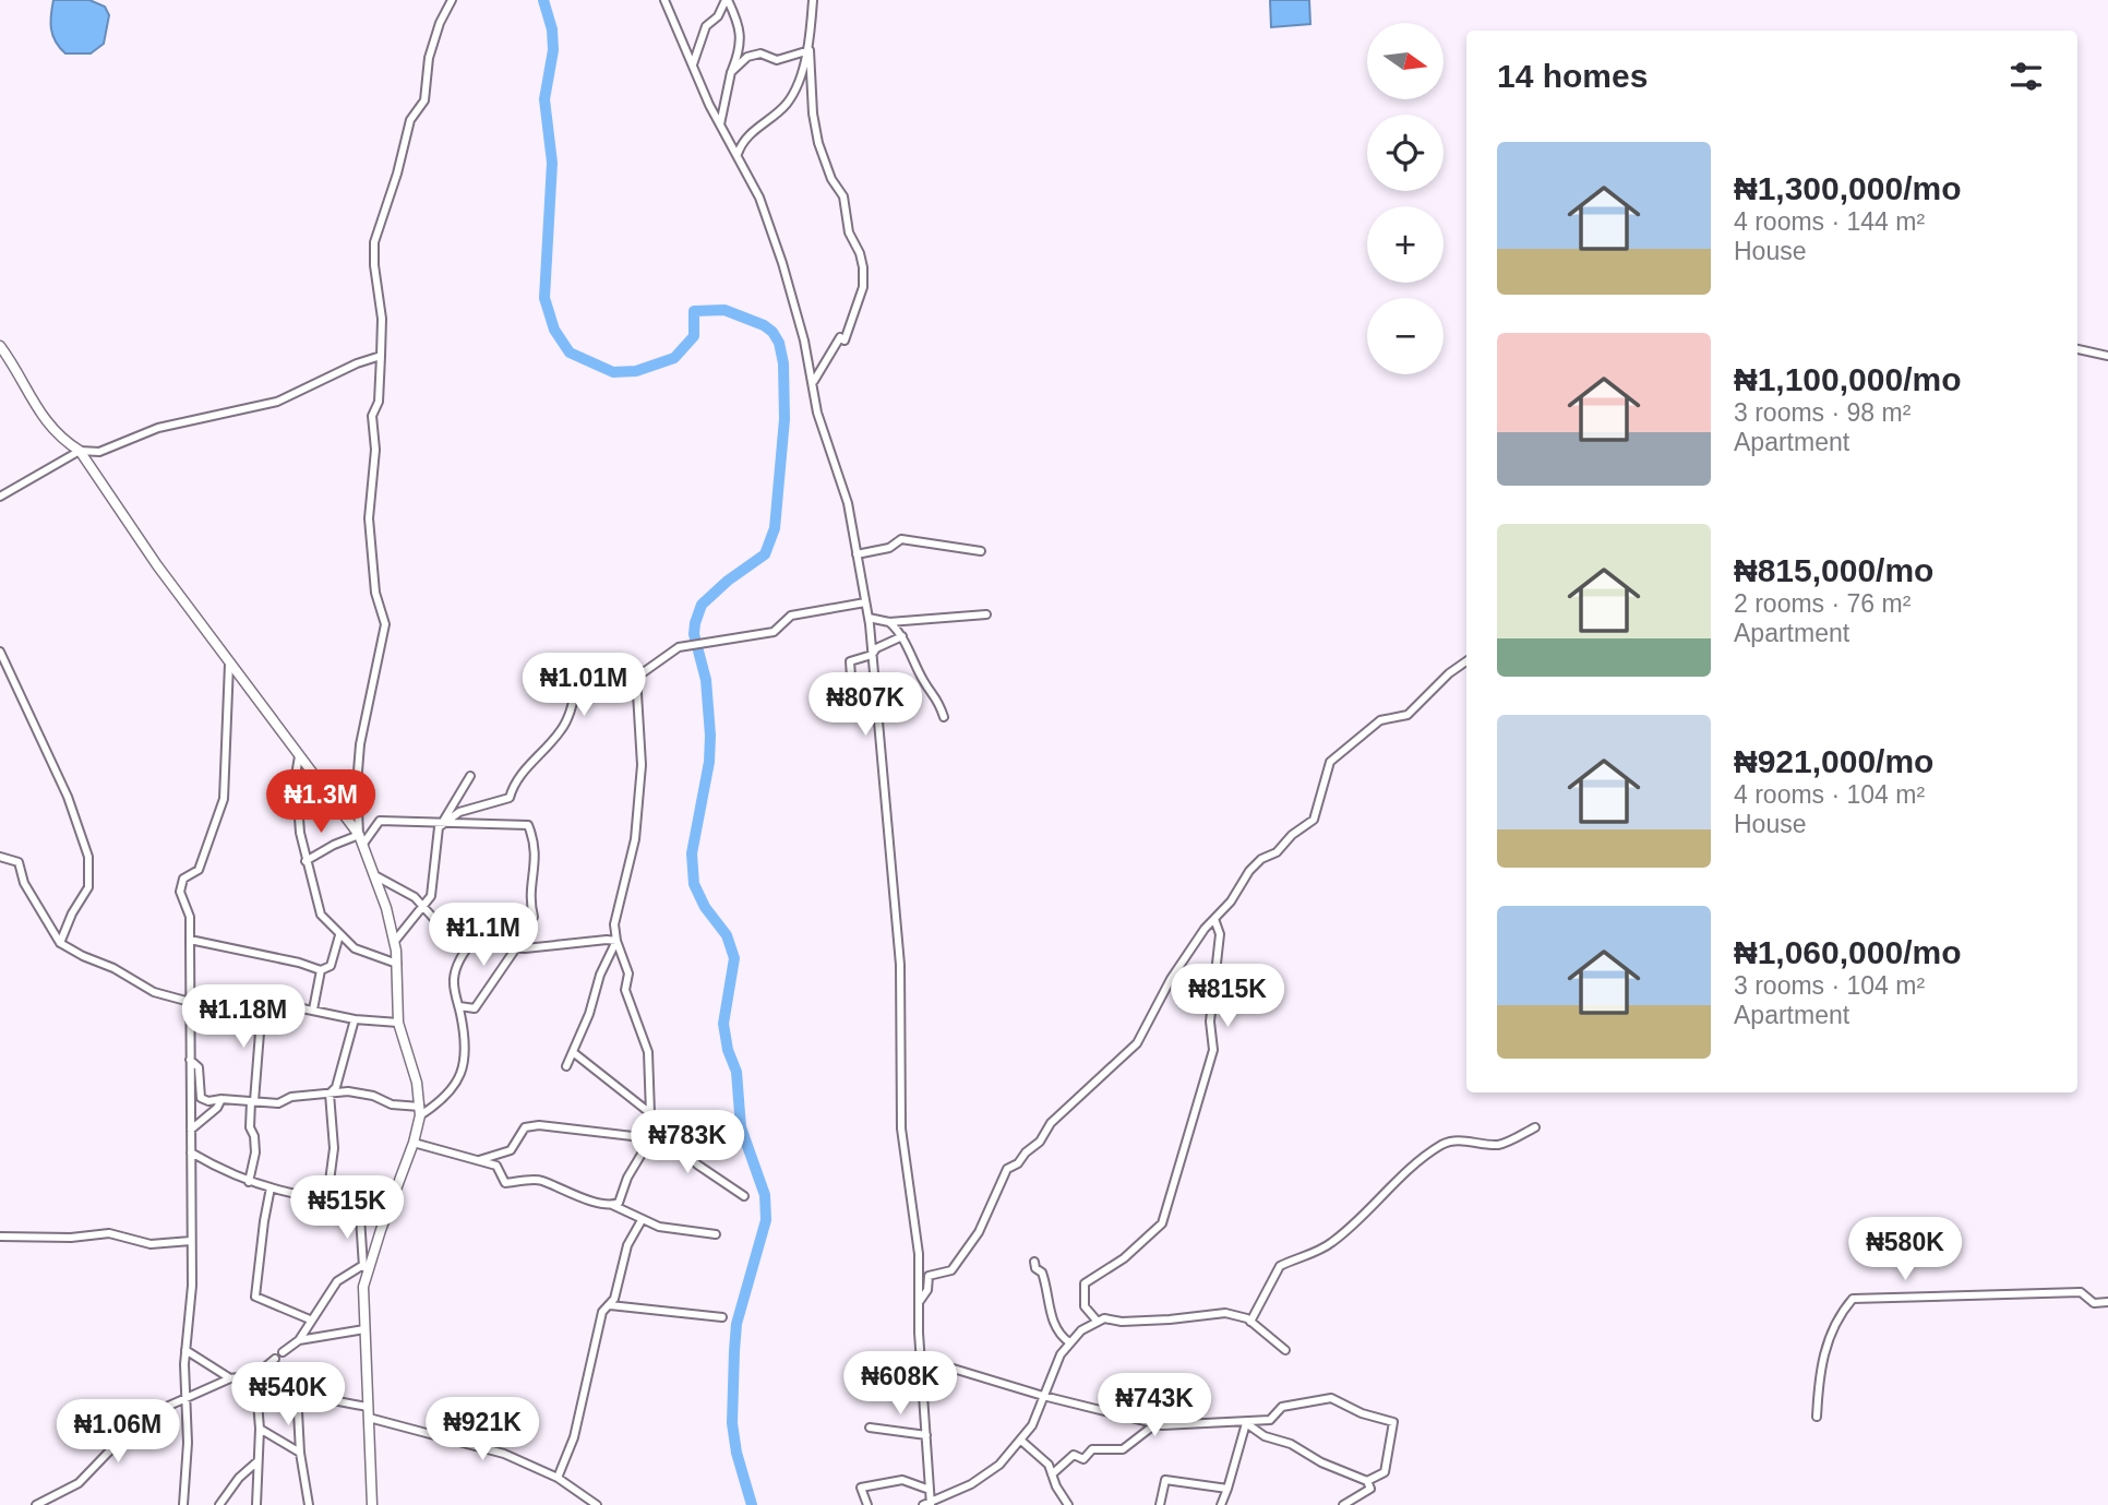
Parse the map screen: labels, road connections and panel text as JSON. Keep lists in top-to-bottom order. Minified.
{"north":"right","page":{"map_buttons":["+","−"],"heading":"14 homes","list":[{"name":"₦1,300,000/mo","note":"4 rooms · 144 m² · House"},{"name":"₦1,100,000/mo","note":"3 rooms · 98 m² · Apartment"},{"name":"₦815,000/mo","note":"2 rooms · 76 m² · Apartment"},{"name":"₦921,000/mo","note":"4 rooms · 104 m² · House"},{"name":"₦1,060,000/mo","note":"3 rooms · 104 m² · Apartment"}],"price":["₦1.01M","₦807K","₦1.3M","₦1.1M","₦815K","₦1.18M","₦783K","₦515K","₦580K","₦608K","₦540K","₦743K","₦921K","₦1.06M"]}}
